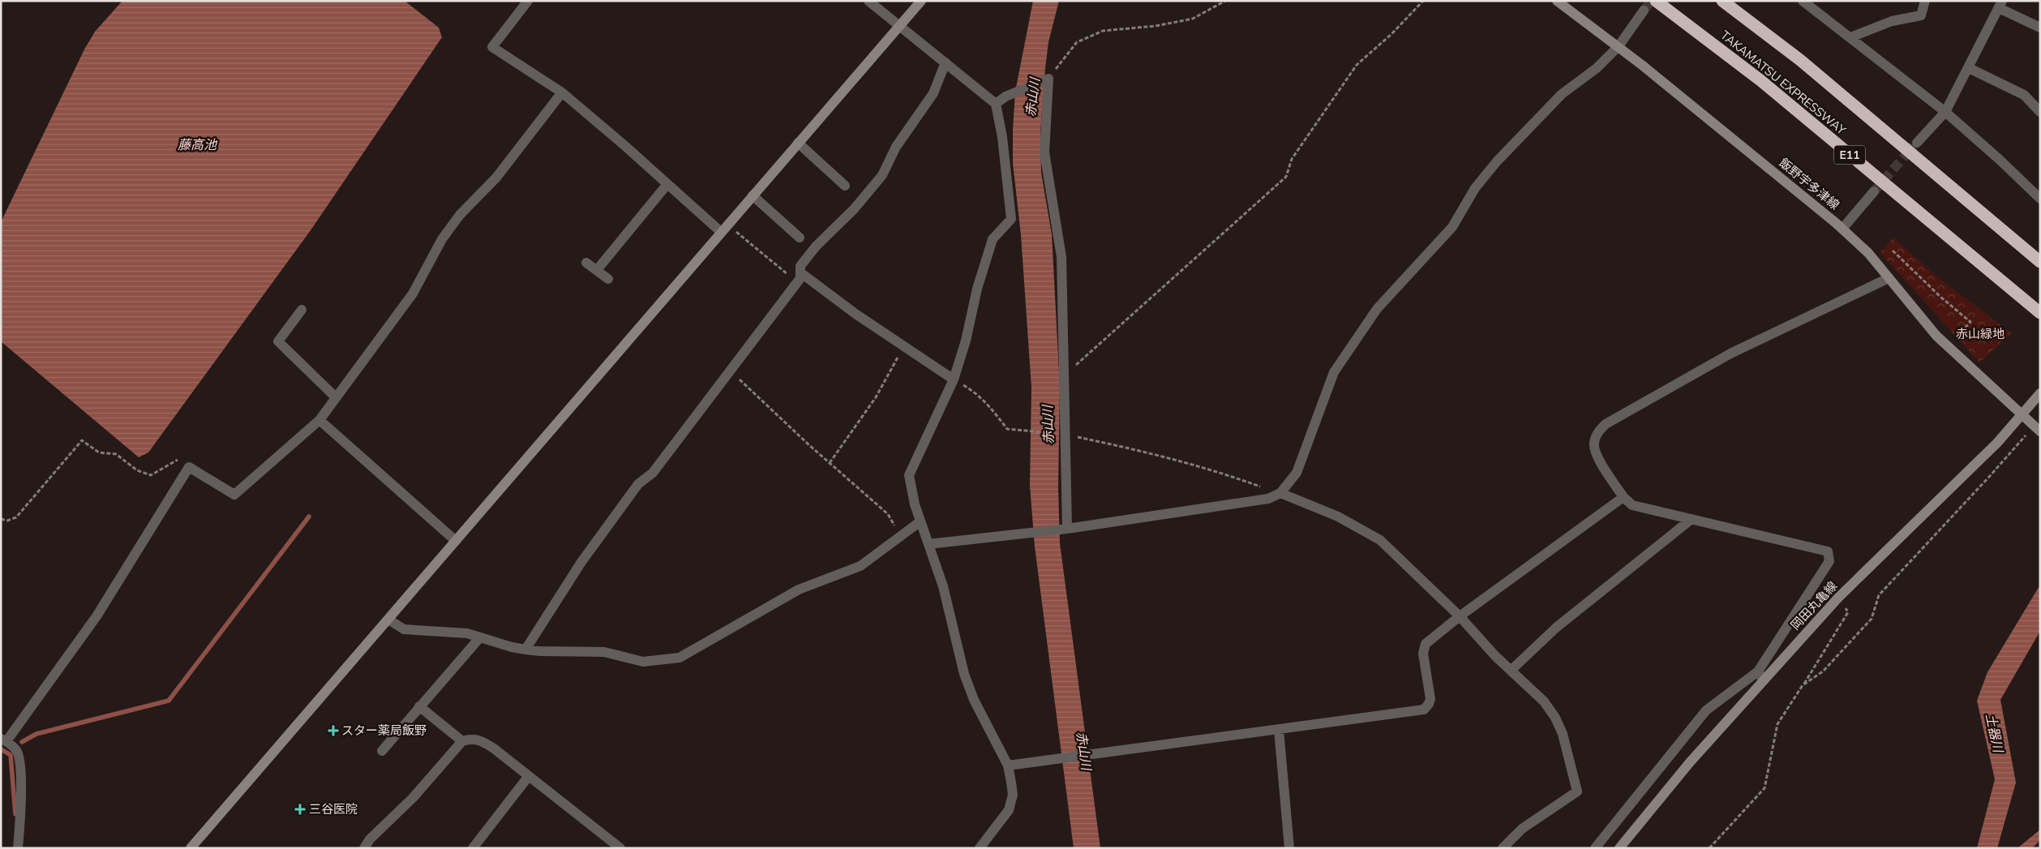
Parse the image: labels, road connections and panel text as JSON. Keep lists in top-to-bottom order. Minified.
{"streets":{"highway":["TAKAMATSU EXPRESSWAY","E11"],"main road":["飯野宇多津線","岡田丸亀線"]},"crossings":[["飯野宇多津線","岡田丸亀線"]],"water":["赤山川","藤高池","土器川"],"parks":["赤山緑地"],"places":{"health":["スター薬局飯野","三谷医院"]}}
